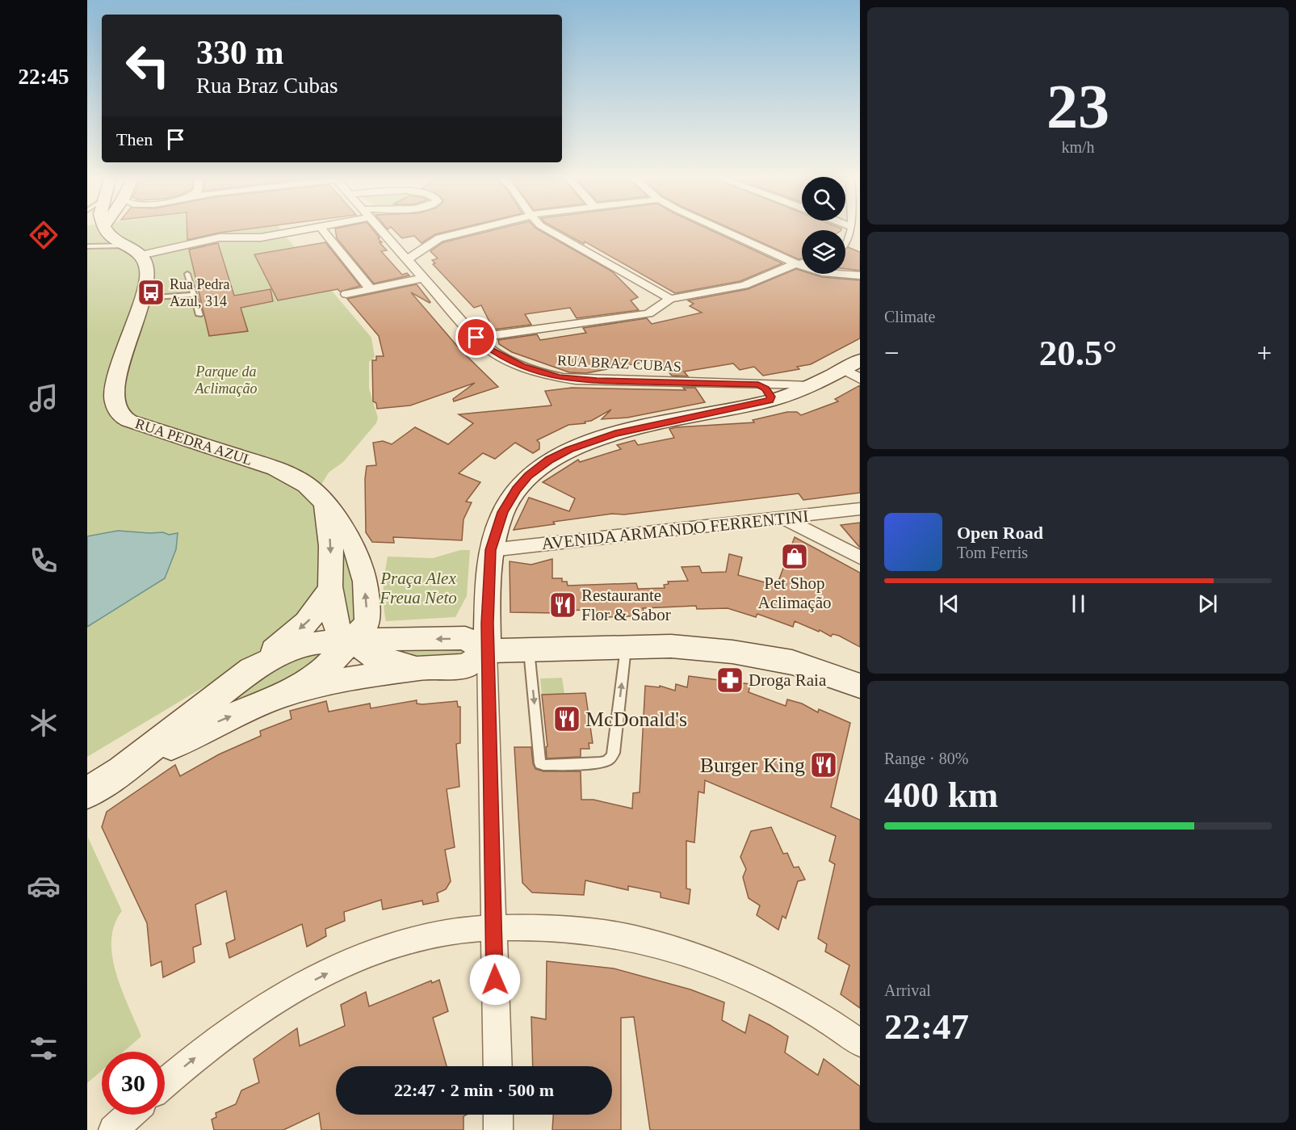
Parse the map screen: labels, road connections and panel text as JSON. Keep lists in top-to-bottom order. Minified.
{"streets":{"street":["RUA BRAZ CUBAS","RUA PEDRA AZUL","AVENIDA ARMANDO FERRENTINI"]},"parks":["Parque da Aclimação","Praça Alex Freua Neto"],"places":{"bus stop":["Rua Pedra Azul, 314"],"shop":["Pet Shop Aclimação"],"restaurant":["Restaurante Flor & Sabor","McDonald's","Burger King"],"pharmacy":["Droga Raia"]},"page":{"tabs":"22:45","tile":[["23","km/h"],"Climate",["Range · 80%","400 km"],["Arrival","22:47"]],"turn":["330 m","Rua Braz Cubas"],"then":"Then","heat":["−","20.5°","+"],"song":["Open Road","Tom Ferris"],"limit":"30","trip":"22:47 · 2 min · 500 m"}}
